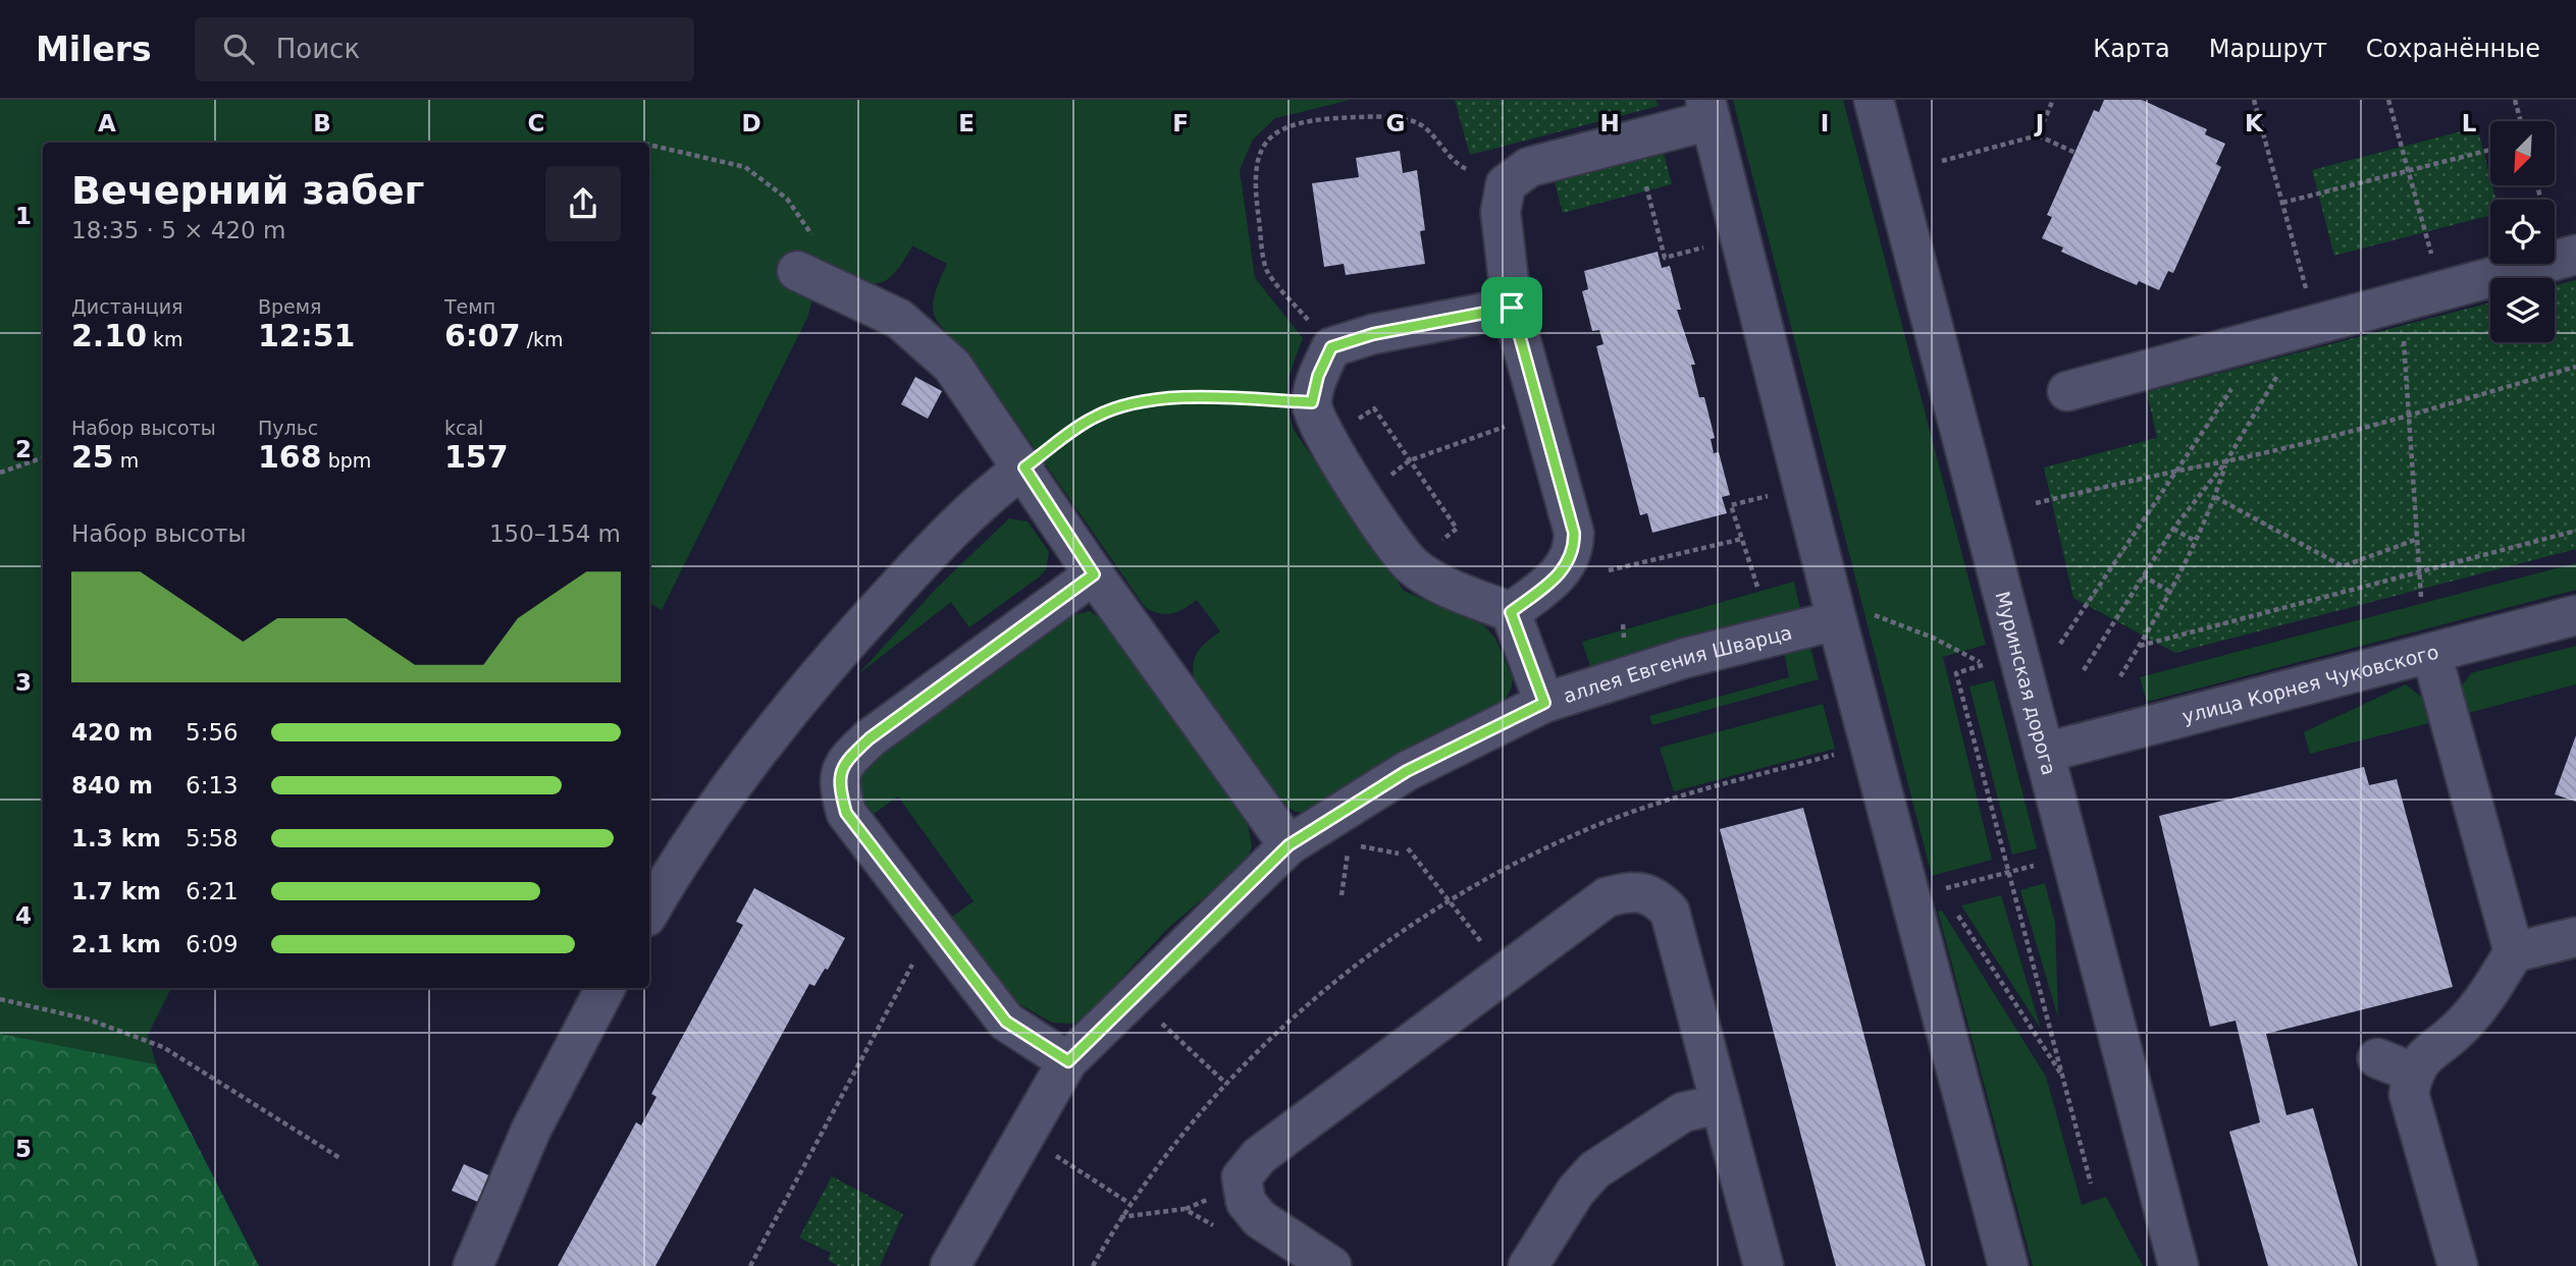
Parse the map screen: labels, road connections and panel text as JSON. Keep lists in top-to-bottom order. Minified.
{"streets":{"street":["аллея Евгения Шварца","Муринская дорога","улица Корнея Чуковского"]},"crossings":[["Муринская дорога","улица Корнея Чуковского"]],"north":"bottom left","page":{"header":"Milers","search":"Поиск","nav":["Карта","Маршрут","Сохранённые"],"heading":["Вечерний забег","18:35 · 5 × 420 m"],"stats":[["Дистанция","2.10 km"],["Время","12:51"],["Темп","6:07 /km"],["Набор высоты","25 m"],["Пульс","168 bpm"],["kcal","157"]],"chart":["Набор высоты","150–154 m"],"list":[{"name":"420 m","note":"5:56"},{"name":"840 m","note":"6:13"},{"name":"1.3 km","note":"5:58"},{"name":"1.7 km","note":"6:21"},{"name":"2.1 km","note":"6:09"}]},"grid":{"columns":["A","B","C","D","E","F","G","H","I","J","K","L"],"rows":["1","2","3","4","5"]}}
